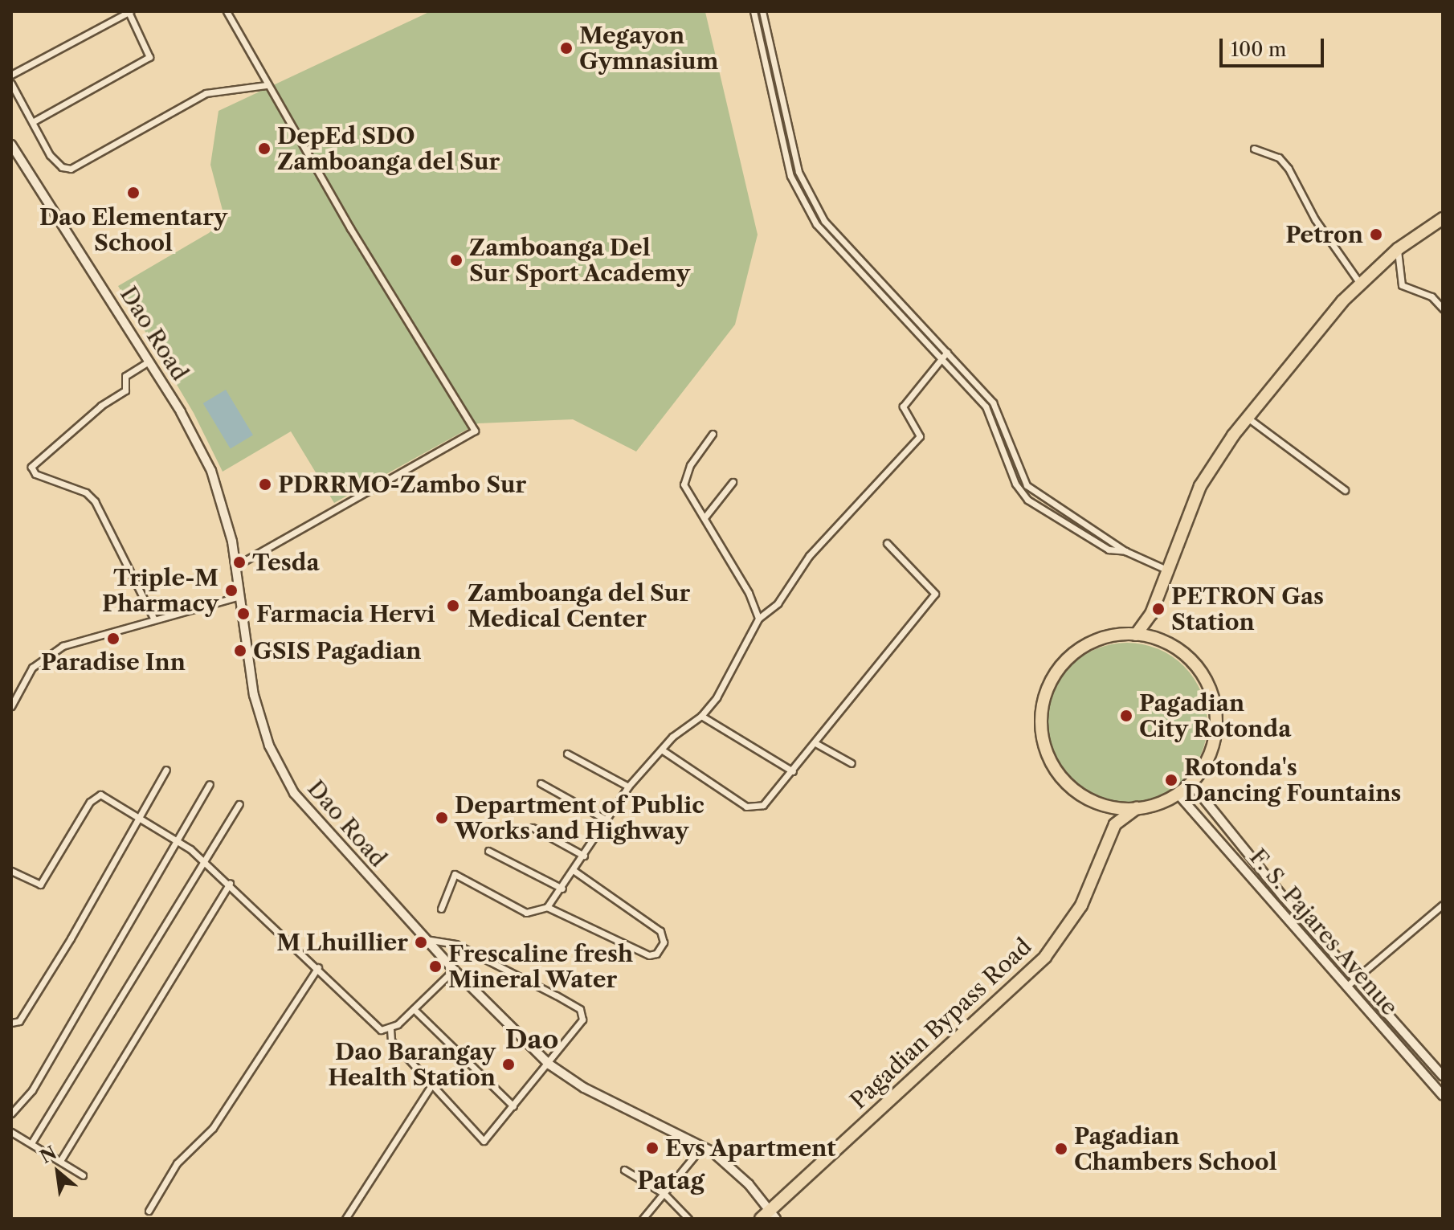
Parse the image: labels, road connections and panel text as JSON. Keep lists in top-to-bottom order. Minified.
{"streets":{"highway":["Pagadian Bypass Road"],"street":["Dao Road","F. S. Pajares Avenue"]},"crossings":[["Dao Road","Pagadian Bypass Road"],["F. S. Pajares Avenue","Pagadian Bypass Road"]],"districts":["Dao","Patag"],"places":["Megayon Gymnasium","DepEd SDO Zamboanga del Sur","Dao Elementary School","Petron","Zamboanga Del Sur Sport Academy","PDRRMO-Zambo Sur","Tesda","Triple-M Pharmacy","Zamboanga del Sur Medical Center","PETRON Gas Station","Farmacia Hervi","Paradise Inn","GSIS Pagadian","Pagadian City Rotonda","Rotonda's Dancing Fountains","Department of Public Works and Highway","M Lhuillier","Frescaline fresh Mineral Water","Dao Barangay Health Station","Evs Apartment","Pagadian Chambers School"],"scale_bar":"100 m","north":"top left"}
